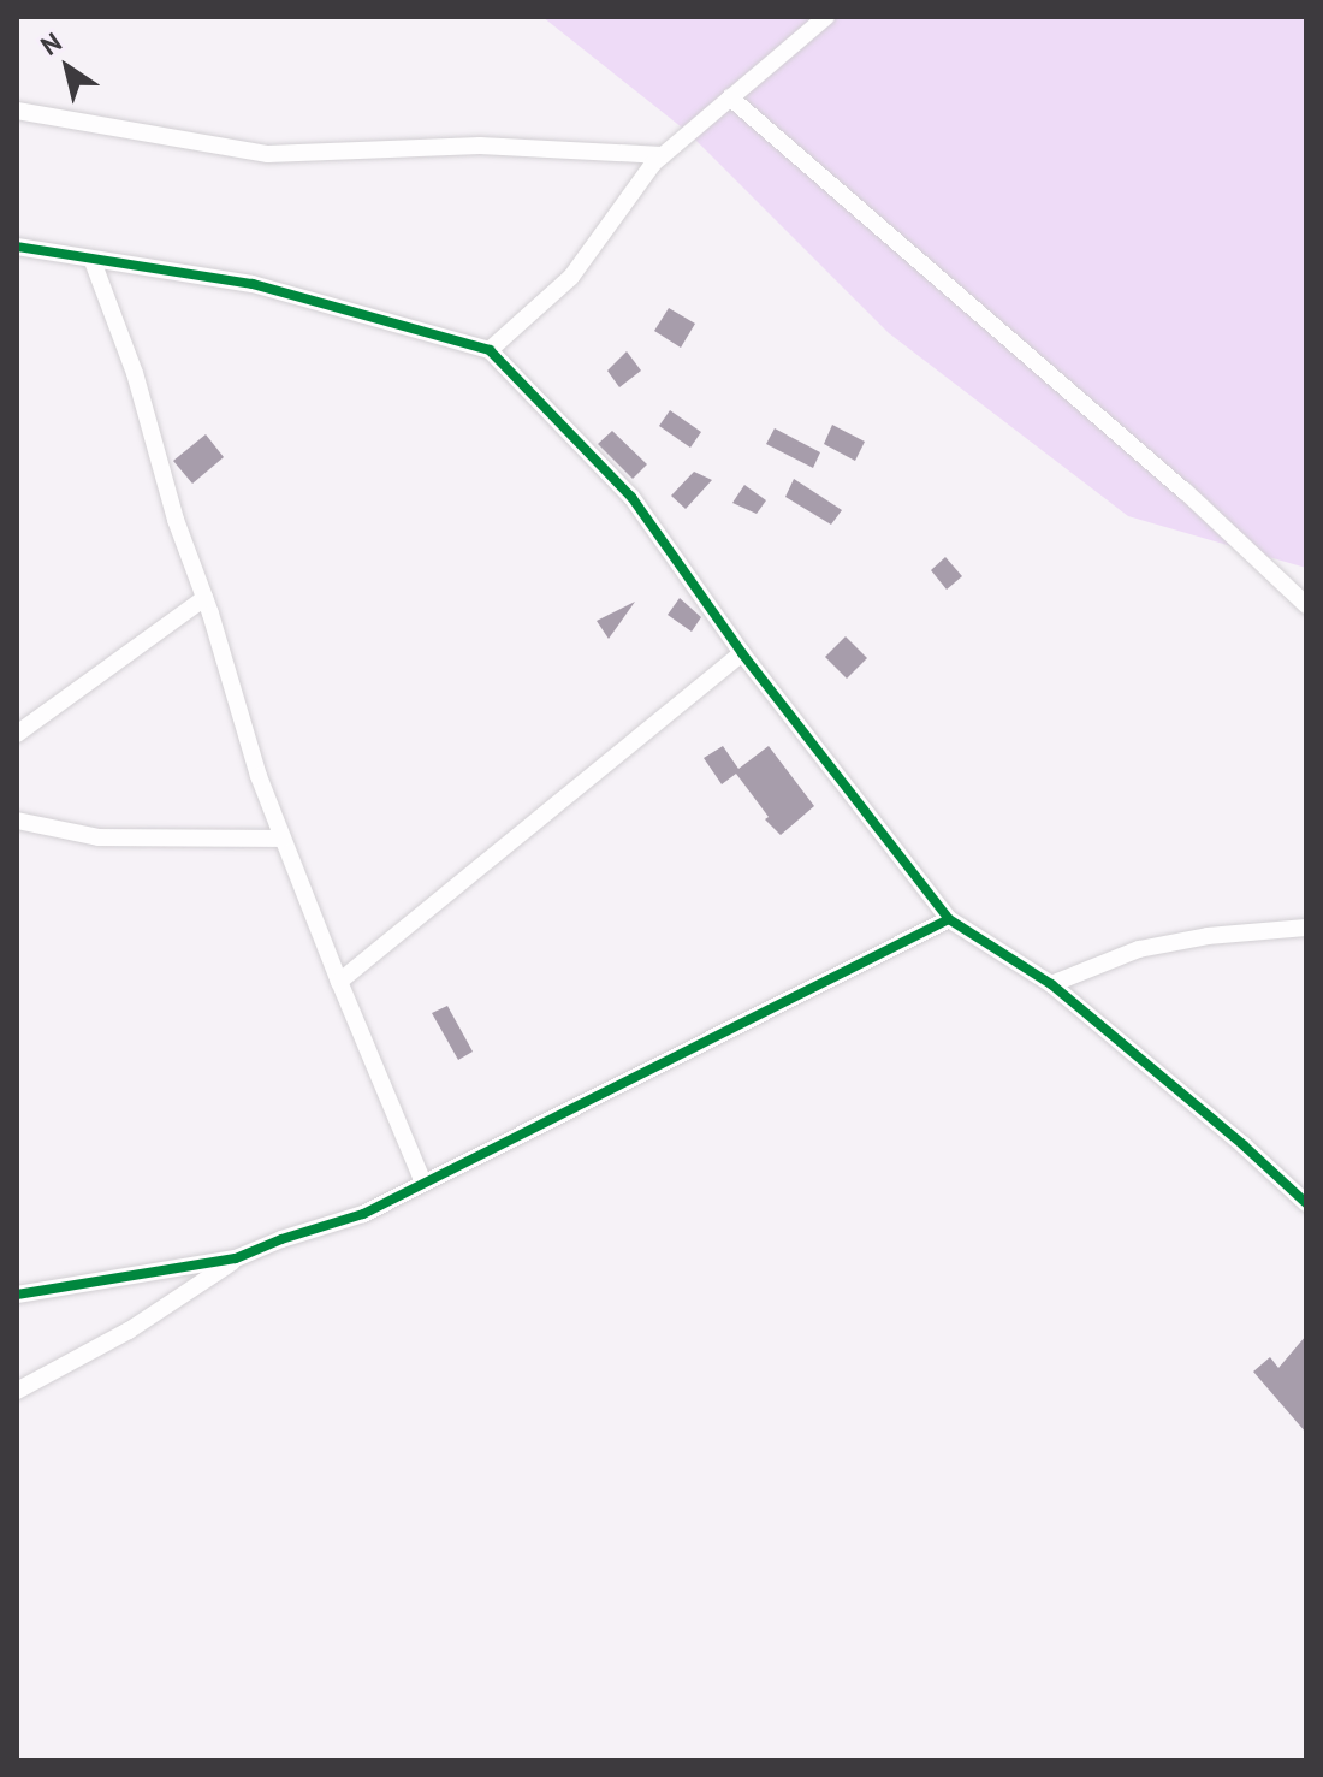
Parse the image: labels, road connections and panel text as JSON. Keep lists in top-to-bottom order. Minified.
{"north":"top left"}
